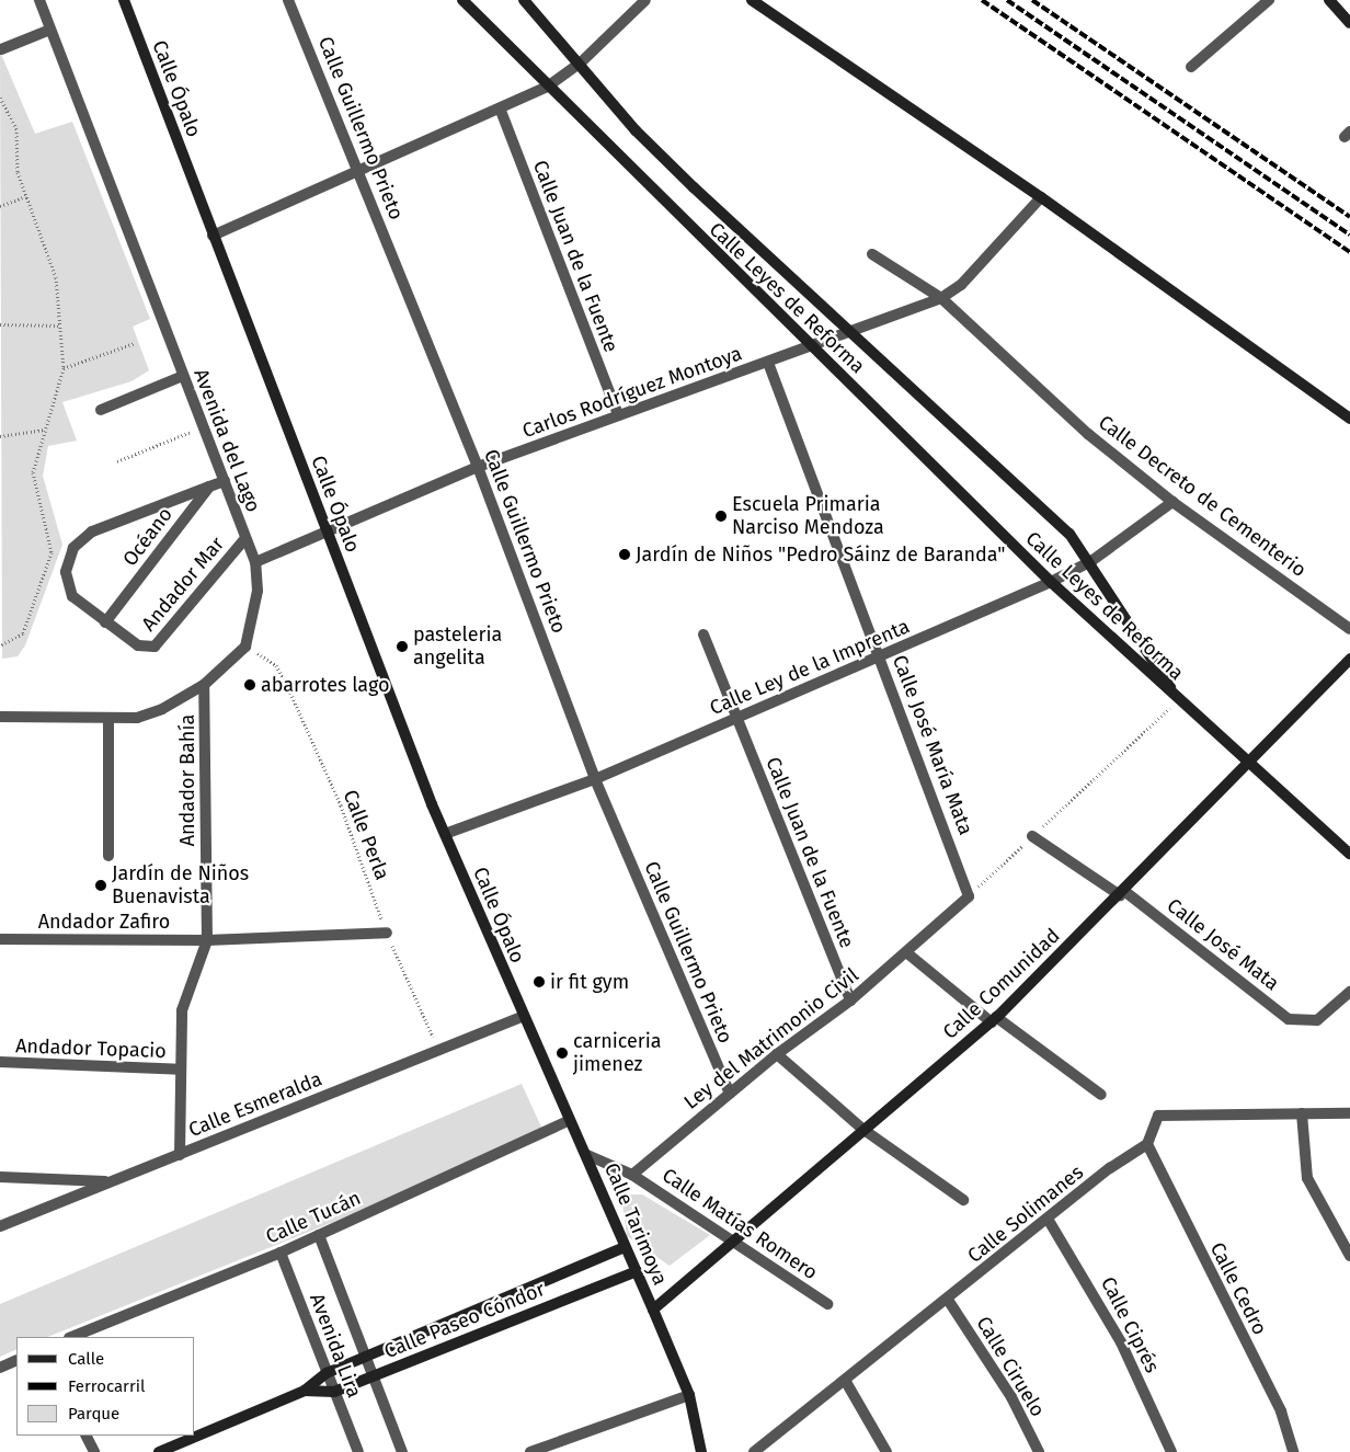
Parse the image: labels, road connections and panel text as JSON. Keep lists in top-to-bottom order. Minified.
{"streets":{"street":["Calle Ópalo","Calle Guillermo Prieto","Calle Juan de la Fuente","Calle Leyes de Reforma","Carlos Rodríguez Montoya","Avenida del Lago","Calle Decreto de Cementerio","Océano","Andador Mar","Calle Ley de la Imprenta","Calle José María Mata","Andador Bahía","Andador Zafiro","Calle José Mata","Calle Comunidad","Ley del Matrimonio Civil","Andador Topacio","Calle Esmeralda","Calle Solimanes","Calle Tucán","Calle Tarimoya","Calle Matías Romero","Calle Cedro","Calle Paseo Cóndor","Calle Ciprés","Avenida Lira","Calle Ciruelo"],"path":["Calle Perla"]},"crossings":[["Calle Ópalo","Carlos Rodríguez Montoya"],["Calle Ópalo","Calle Ley de la Imprenta"],["Calle Ópalo","Calle Esmeralda"],["Calle Ópalo","Calle Tarimoya"],["Calle Guillermo Prieto","Carlos Rodríguez Montoya"],["Calle Guillermo Prieto","Calle Ley de la Imprenta"],["Calle Guillermo Prieto","Ley del Matrimonio Civil"],["Calle Juan de la Fuente","Carlos Rodríguez Montoya"],["Calle Juan de la Fuente","Calle Ley de la Imprenta"],["Calle Juan de la Fuente","Ley del Matrimonio Civil"],["Calle Leyes de Reforma","Carlos Rodríguez Montoya"],["Calle Leyes de Reforma","Calle Ley de la Imprenta"],["Carlos Rodríguez Montoya","Avenida del Lago"],["Carlos Rodríguez Montoya","Calle Decreto de Cementerio"],["Carlos Rodríguez Montoya","Calle José María Mata"],["Avenida del Lago","Andador Mar"],["Avenida del Lago","Calle Perla"],["Calle Decreto de Cementerio","Calle Ley de la Imprenta"],["Océano","Andador Mar"],["Calle Ley de la Imprenta","Calle José María Mata"],["Calle José María Mata","Ley del Matrimonio Civil"],["Andador Bahía","Andador Zafiro"],["Calle Perla","Andador Zafiro"],["Calle Perla","Calle Esmeralda"],["Calle José Mata","Calle Comunidad"],["Calle Comunidad","Calle Tarimoya"],["Calle Comunidad","Calle Matías Romero"],["Ley del Matrimonio Civil","Calle Matías Romero"],["Calle Esmeralda","Calle Tarimoya"],["Calle Solimanes","Calle Cedro"],["Calle Solimanes","Calle Ciprés"],["Calle Solimanes","Calle Ciruelo"],["Calle Tucán","Calle Tarimoya"],["Calle Tucán","Avenida Lira"],["Calle Tarimoya","Calle Paseo Cóndor"],["Calle Paseo Cóndor","Avenida Lira"]],"places":["Escuela Primaria Narciso Mendoza","Jardín de Niños \"Pedro Sáinz de Baranda\"","pasteleria angelita","abarrotes lago","Jardín de Niños Buenavista","ir fit gym","carniceria jimenez"],"legend":["Calle","Ferrocarril","Parque"]}
